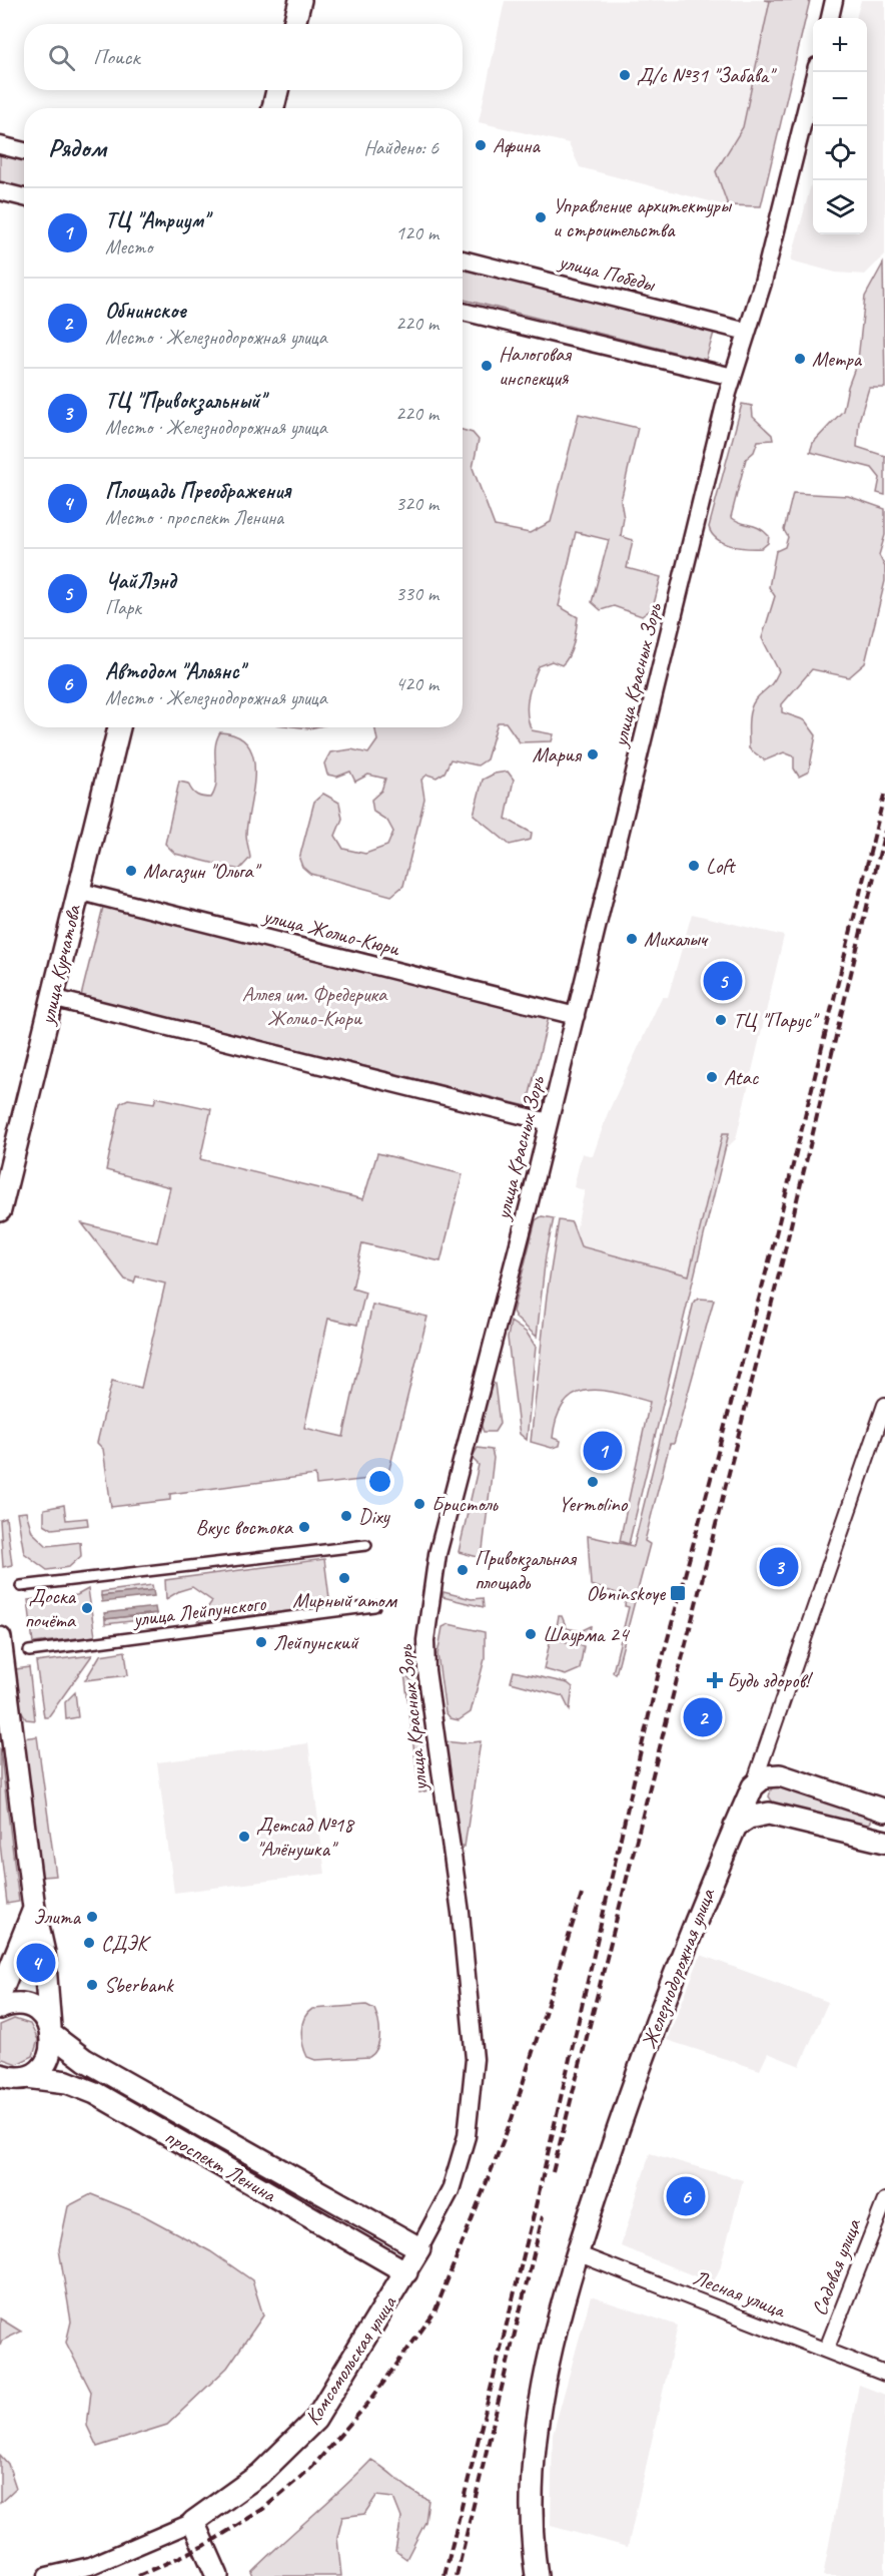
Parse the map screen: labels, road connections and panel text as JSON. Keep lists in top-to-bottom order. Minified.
{"streets":{"main road":["улица Курчатова","Железнодорожная улица","проспект Ленина","Комсомольская улица"],"street":["улица Победы","улица Красных Зорь","улица Жолио-Кюри","улица Лейпунского","Садовая улица","Лесная улица"]},"crossings":[["улица Победы","улица Красных Зорь"],["улица Красных Зорь","улица Жолио-Кюри"],["улица Красных Зорь","проспект Ленина"],["улица Красных Зорь","Комсомольская улица"],["улица Жолио-Кюри","улица Курчатова"],["Железнодорожная улица","Лесная улица"],["проспект Ленина","Комсомольская улица"],["Садовая улица","Лесная улица"]],"parks":["Аллея им. Фредерика Жолио-Кюри"],"places":{"other":["Д/с №31 \"Забава\"","Афина","Управление архитектуры и строительства","Метра","Налоговая инспекция","Мария","Loft","Магазин \"Ольга\"","Михалыч","ТЦ \"Парус\"","Atac","Yermolino","Бристоль","Dixy","Вкус востока","Привокзальная площадь","Мирный атом","Доска почёта","Шаурма 24","Лейпунский","Детсад №18 \"Алёнушка\"","Элита","СДЭК","Sberbank"],"transit":["Obninskoye"],"health":["Будь здоров!"]},"page":{"map_buttons":["+","−"],"search":"Поиск","heading":["Рядом","Найдено: 6"],"list":[{"mark":"1","name":"ТЦ \"Атриум\"","note":"Место","value":"120 m"},{"mark":"2","name":"Обнинское","note":"Место · Железнодорожная улица","value":"220 m"},{"mark":"3","name":"ТЦ \"Привокзальный\"","note":"Место · Железнодорожная улица","value":"220 m"},{"mark":"4","name":"Площадь Преображения","note":"Место · проспект Ленина","value":"320 m"},{"mark":"5","name":"ЧайЛэнд","note":"Парк","value":"330 m"},{"mark":"6","name":"Автодом \"Альянс\"","note":"Место · Железнодорожная улица","value":"420 m"}],"pins":["5","1","3","2","4","6"]}}
